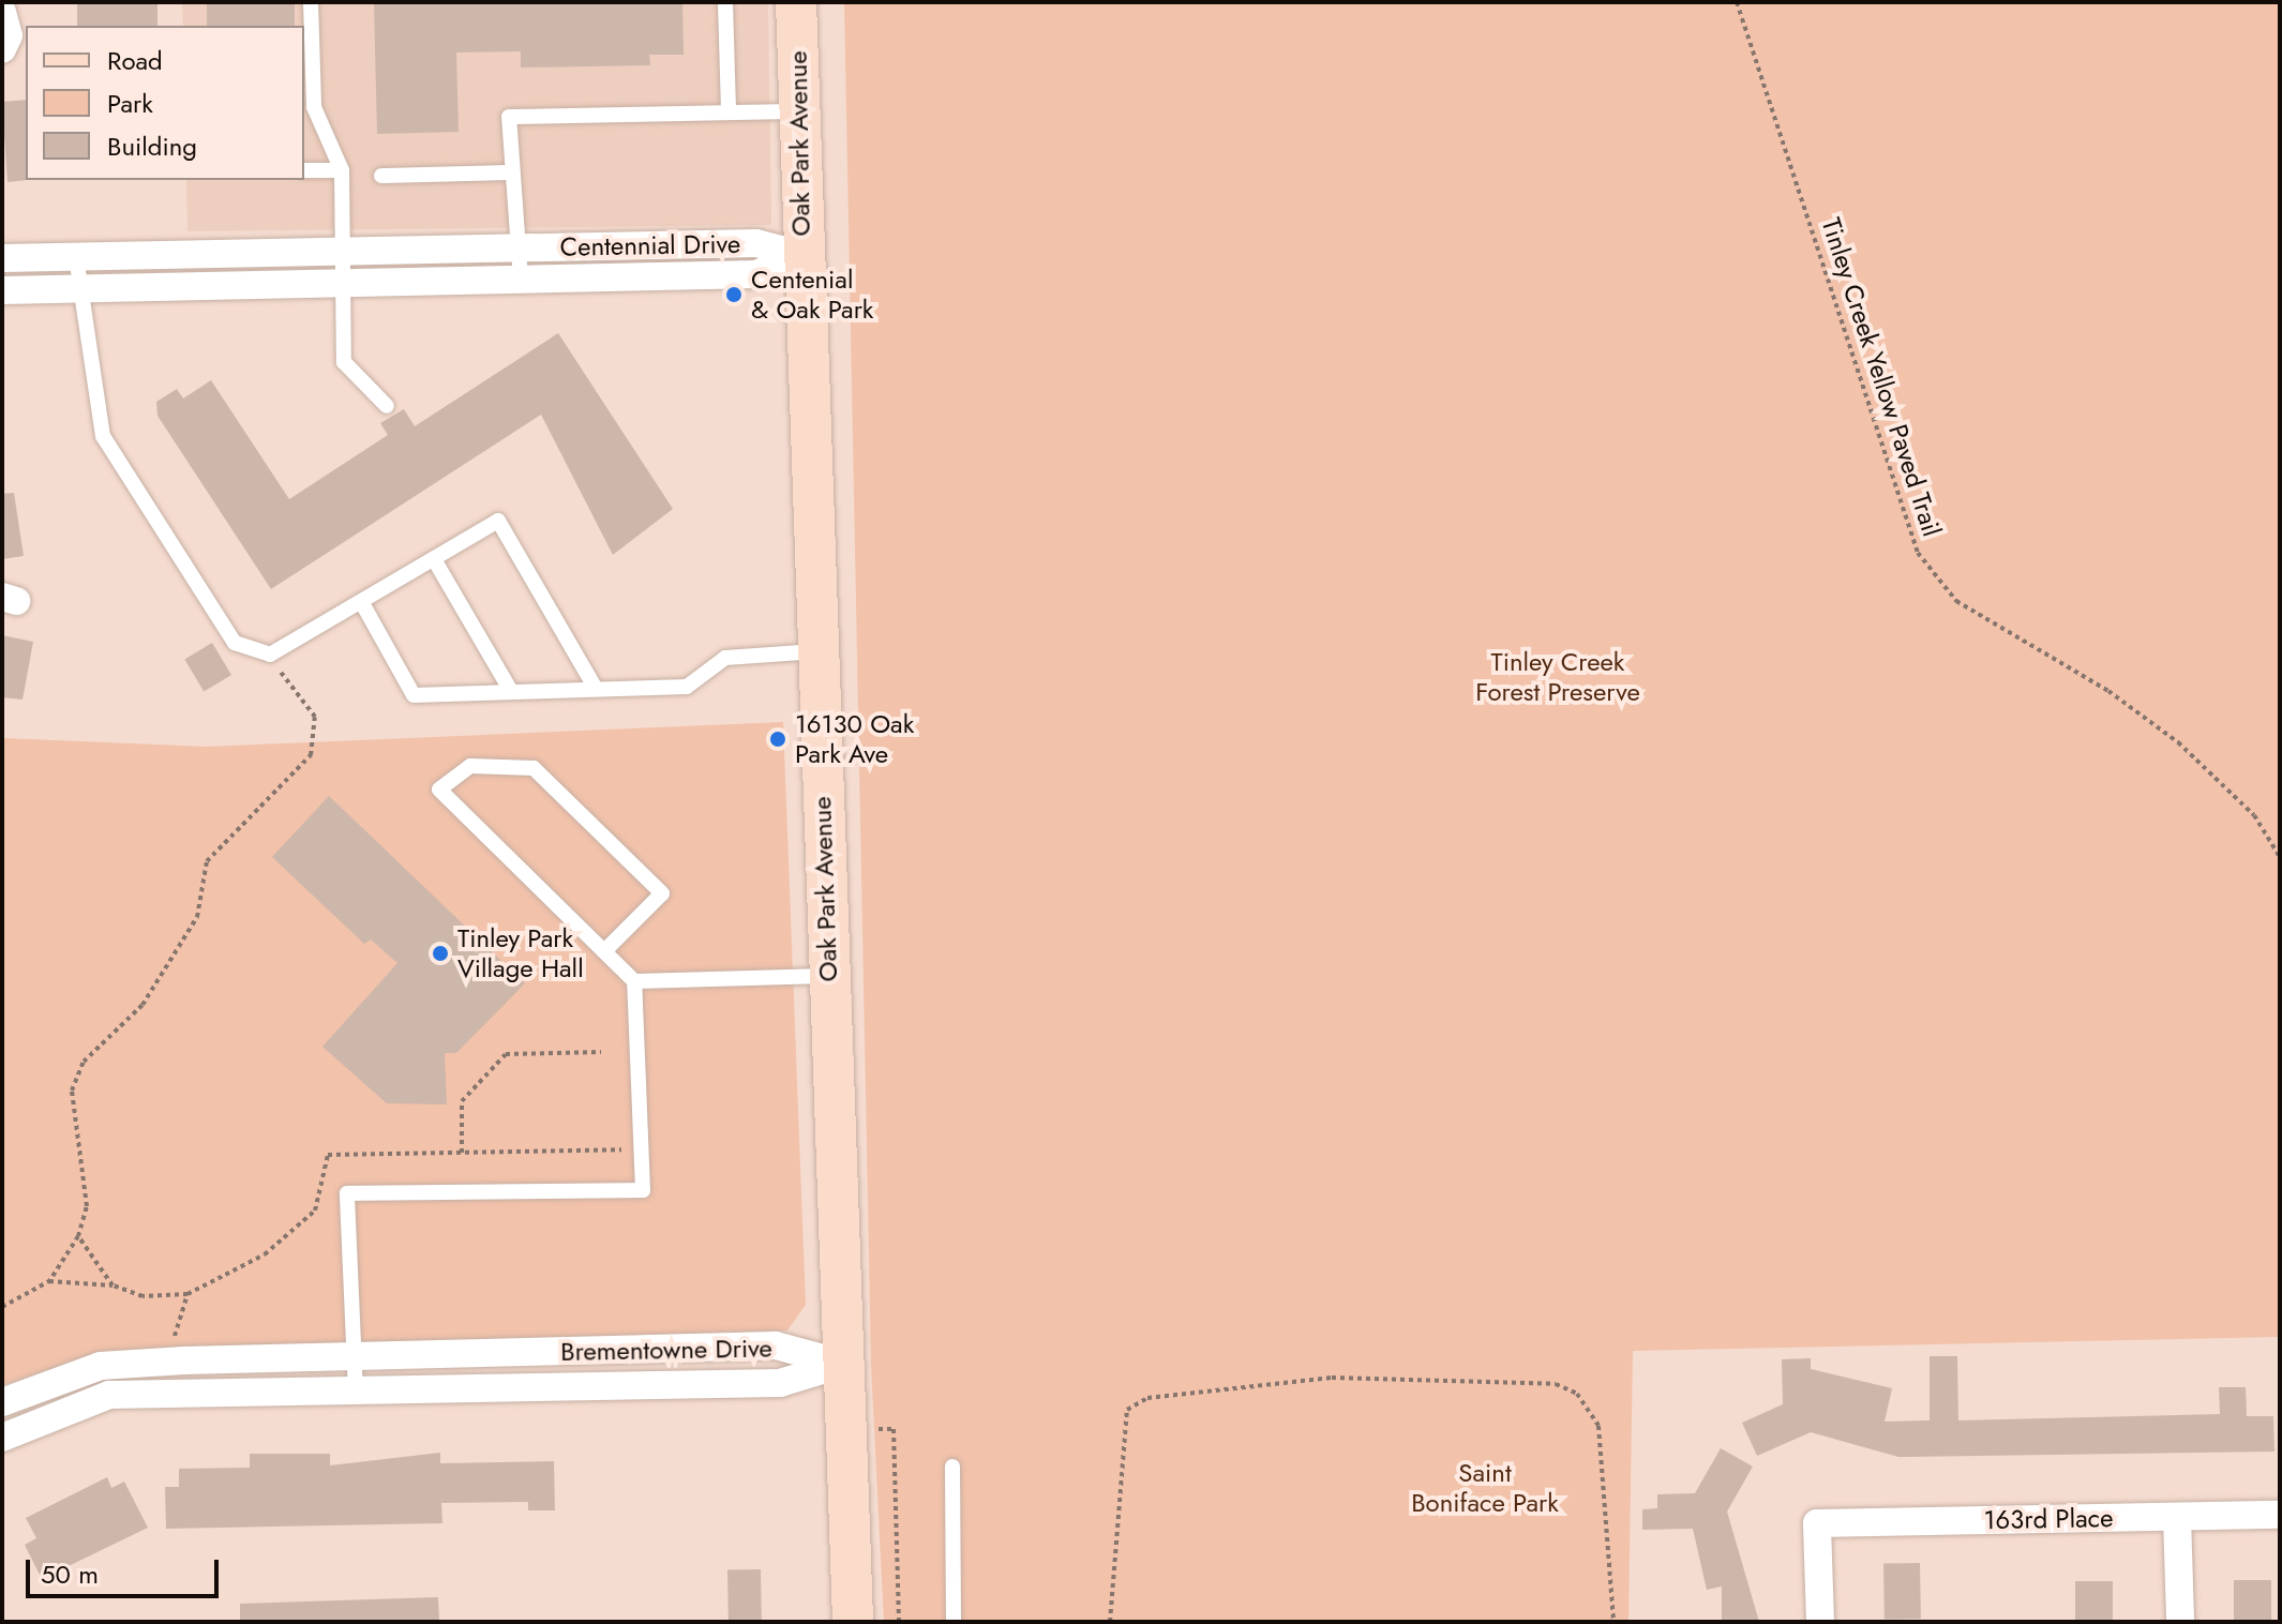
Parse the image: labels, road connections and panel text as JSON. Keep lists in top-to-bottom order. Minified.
{"streets":{"street":["Oak Park Avenue","Centennial Drive","Brementowne Drive","163rd Place"],"path":["Tinley Creek Yellow Paved Trail"]},"crossings":[["Oak Park Avenue","Centennial Drive"],["Oak Park Avenue","Brementowne Drive"]],"parks":["Tinley Creek Forest Preserve","Saint Boniface Park"],"places":["Centenial & Oak Park","16130 Oak Park Ave","Tinley Park Village Hall"],"legend":["Road","Park","Building"],"scale_bar":"50 m"}
